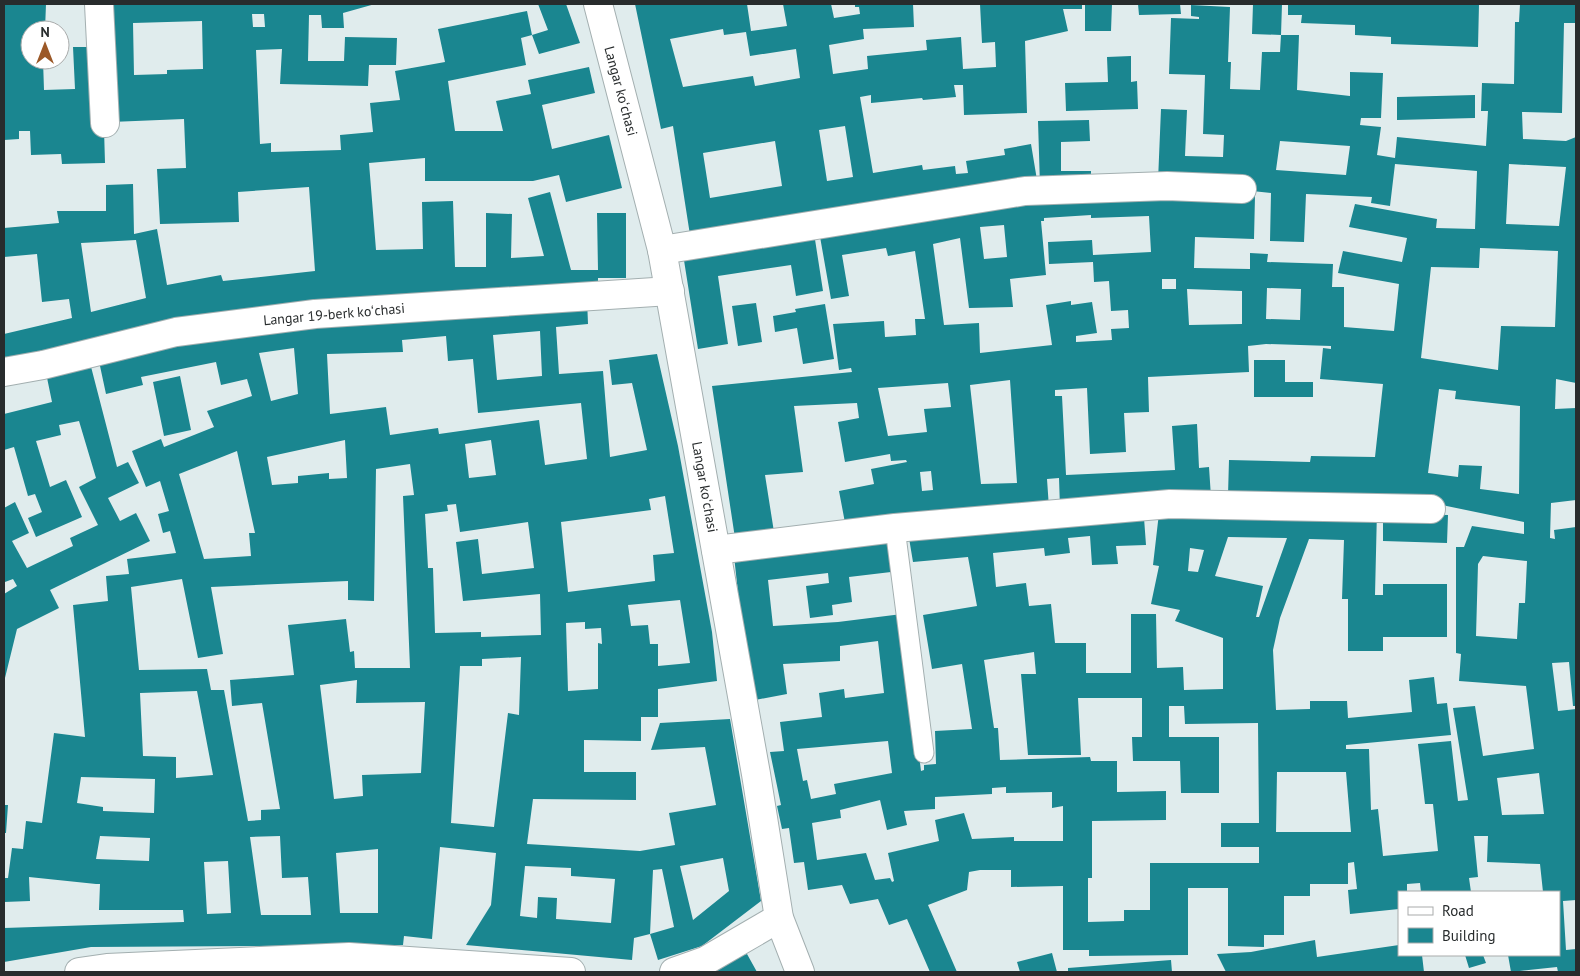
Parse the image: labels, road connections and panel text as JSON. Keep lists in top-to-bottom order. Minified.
{"streets":{"street":["Langar koʻchasi","Langar 19-berk koʻchasi"]},"crossings":[["Langar koʻchasi","Langar 19-berk koʻchasi"]],"legend":["Road","Building"],"north":"top"}
